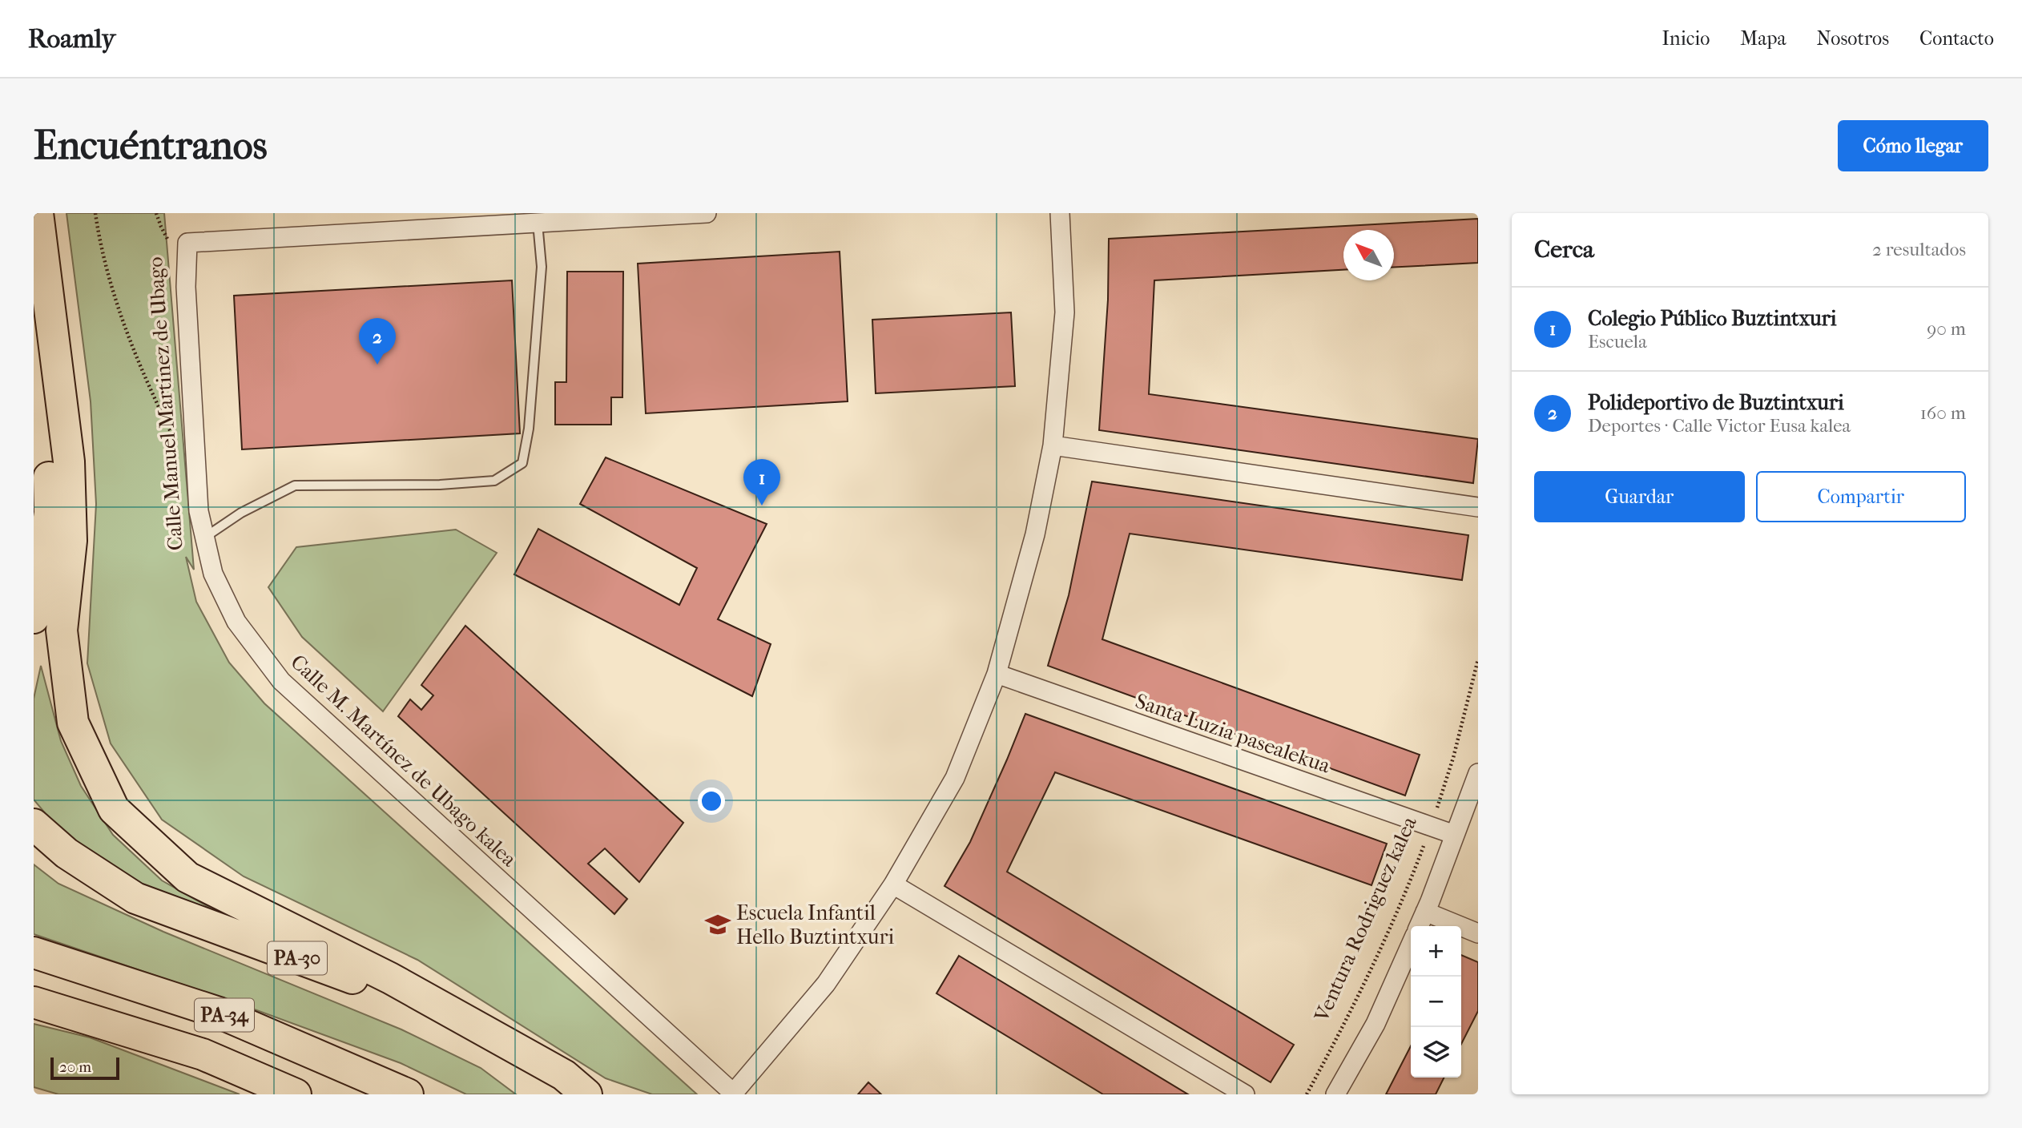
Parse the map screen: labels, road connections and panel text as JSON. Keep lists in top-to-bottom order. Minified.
{"streets":{"highway":["PA-30","PA-34"],"street":["Santa Luzia pasealekua","Calle M. Martínez de Ubago kalea"],"path":["Calle Manuel Martinez de Ubago","Ventura Rodriguez kalea"]},"crossings":[["Calle Manuel Martinez de Ubago","Calle M. Martínez de Ubago kalea"],["Santa Luzia pasealekua","Ventura Rodriguez kalea"]],"places":{"school or university":["Escuela Infantil Hello Buztintxuri"]},"scale_bar":"20 m","north":"top left","page":{"header":"Roamly","nav":["Inicio","Mapa","Nosotros","Contacto"],"buttons":["Cómo llegar",["Guardar","Compartir"]],"title":"Encuéntranos","heading":["Cerca","2 resultados"],"list":[{"mark":"1","name":"Colegio Público Buztintxuri","note":"Escuela","value":"90 m"},{"mark":"2","name":"Polideportivo de Buztintxuri","note":"Deportes · Calle Victor Eusa kalea","value":"160 m"}],"pins":["2","1"],"map_buttons":["+","−"],"scale":"20 m"}}
